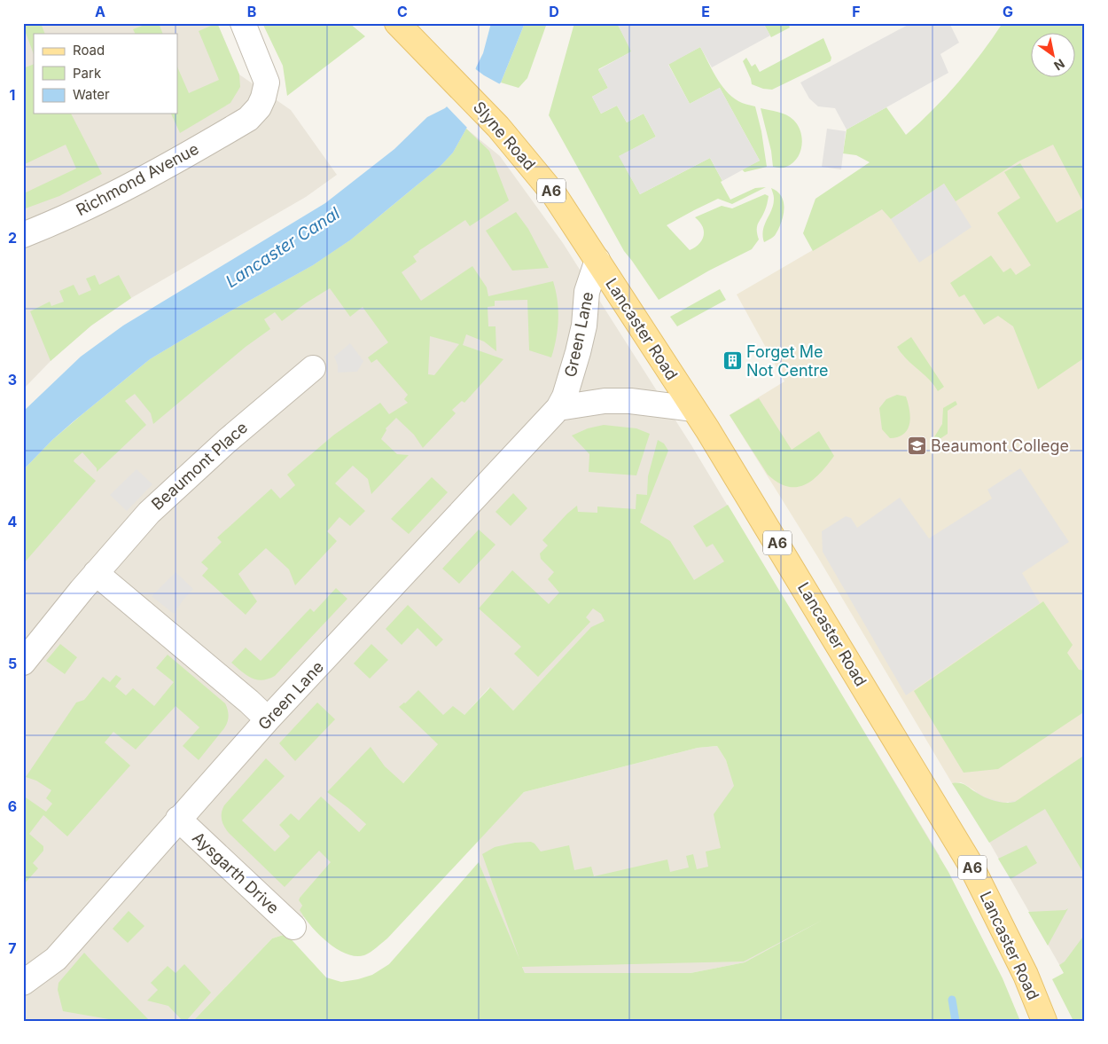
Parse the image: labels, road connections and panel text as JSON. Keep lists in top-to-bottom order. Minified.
{"streets":{"main road":["Slyne Road","A6","Lancaster Road"],"street":["Richmond Avenue","Green Lane","Beaumont Place","Aysgarth Drive"]},"crossings":[["Slyne Road","Lancaster Road"],["Slyne Road","Green Lane"],["Lancaster Road","Green Lane"],["Green Lane","Aysgarth Drive"]],"water":["Lancaster Canal"],"places":{"building":["Forget Me Not Centre"],"school or university":["Beaumont College"]},"legend":["Road","Park","Water"],"north":"bottom right","grid":{"columns":["A","B","C","D","E","F","G"],"rows":["1","2","3","4","5","6","7"]}}
